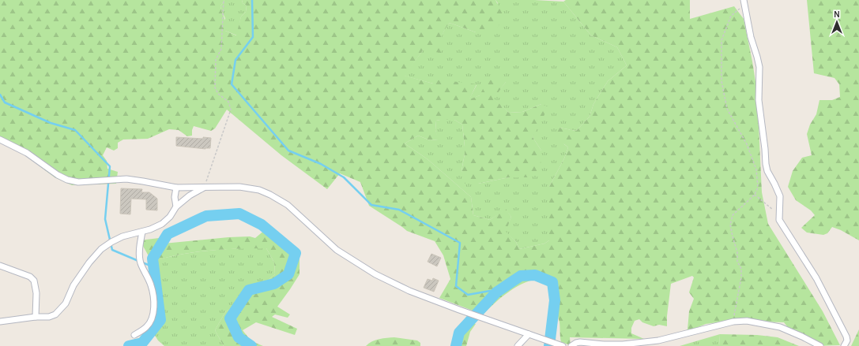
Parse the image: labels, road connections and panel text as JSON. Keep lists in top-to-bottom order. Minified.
{"north":"top"}
